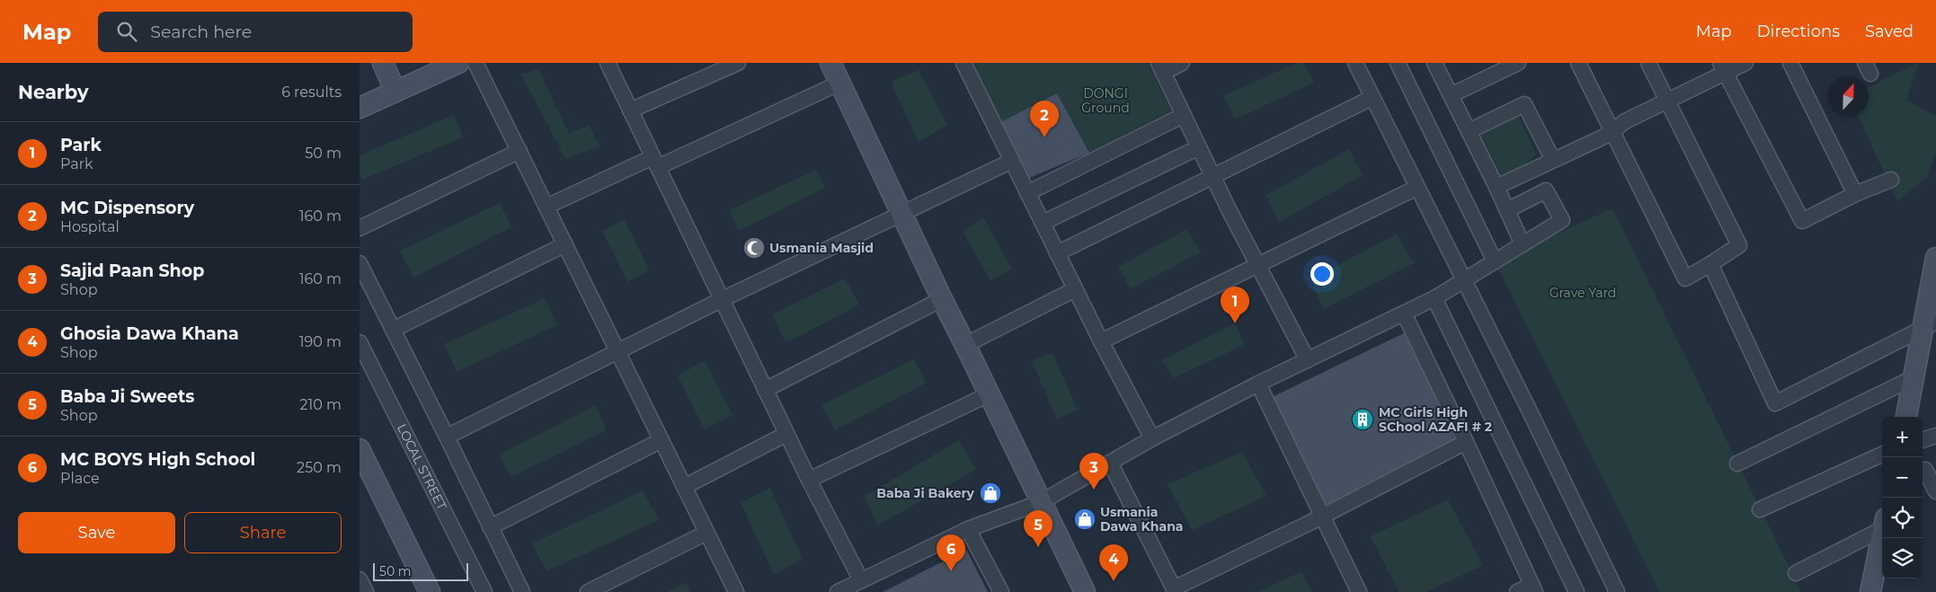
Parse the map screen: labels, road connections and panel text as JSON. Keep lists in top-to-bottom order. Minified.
{"streets":{"street":["LOCAL STREET"]},"parks":["DONGI Ground","Grave Yard"],"places":{"mosque":["Usmania Masjid"],"building":["MC Girls High SChool AZAFI # 2"],"shop":["Baba Ji Bakery","Usmania Dawa Khana"]},"scale_bar":"50 m","north":"top","page":{"header":"Map","search":"Search here","nav":["Map","Directions","Saved"],"heading":["Nearby","6 results"],"pins":["2","1","3","5","6","4"],"list":[{"mark":"1","name":"Park","note":"Park","value":"50 m"},{"mark":"2","name":"MC Dispensory","note":"Hospital","value":"160 m"},{"mark":"3","name":"Sajid Paan Shop","note":"Shop","value":"160 m"},{"mark":"4","name":"Ghosia Dawa Khana","note":"Shop","value":"190 m"},{"mark":"5","name":"Baba Ji Sweets","note":"Shop","value":"210 m"},{"mark":"6","name":"MC BOYS High School","note":"Place","value":"250 m"}],"map_buttons":["+","−"],"buttons":["Save","Share"],"scale":"50 m"}}
